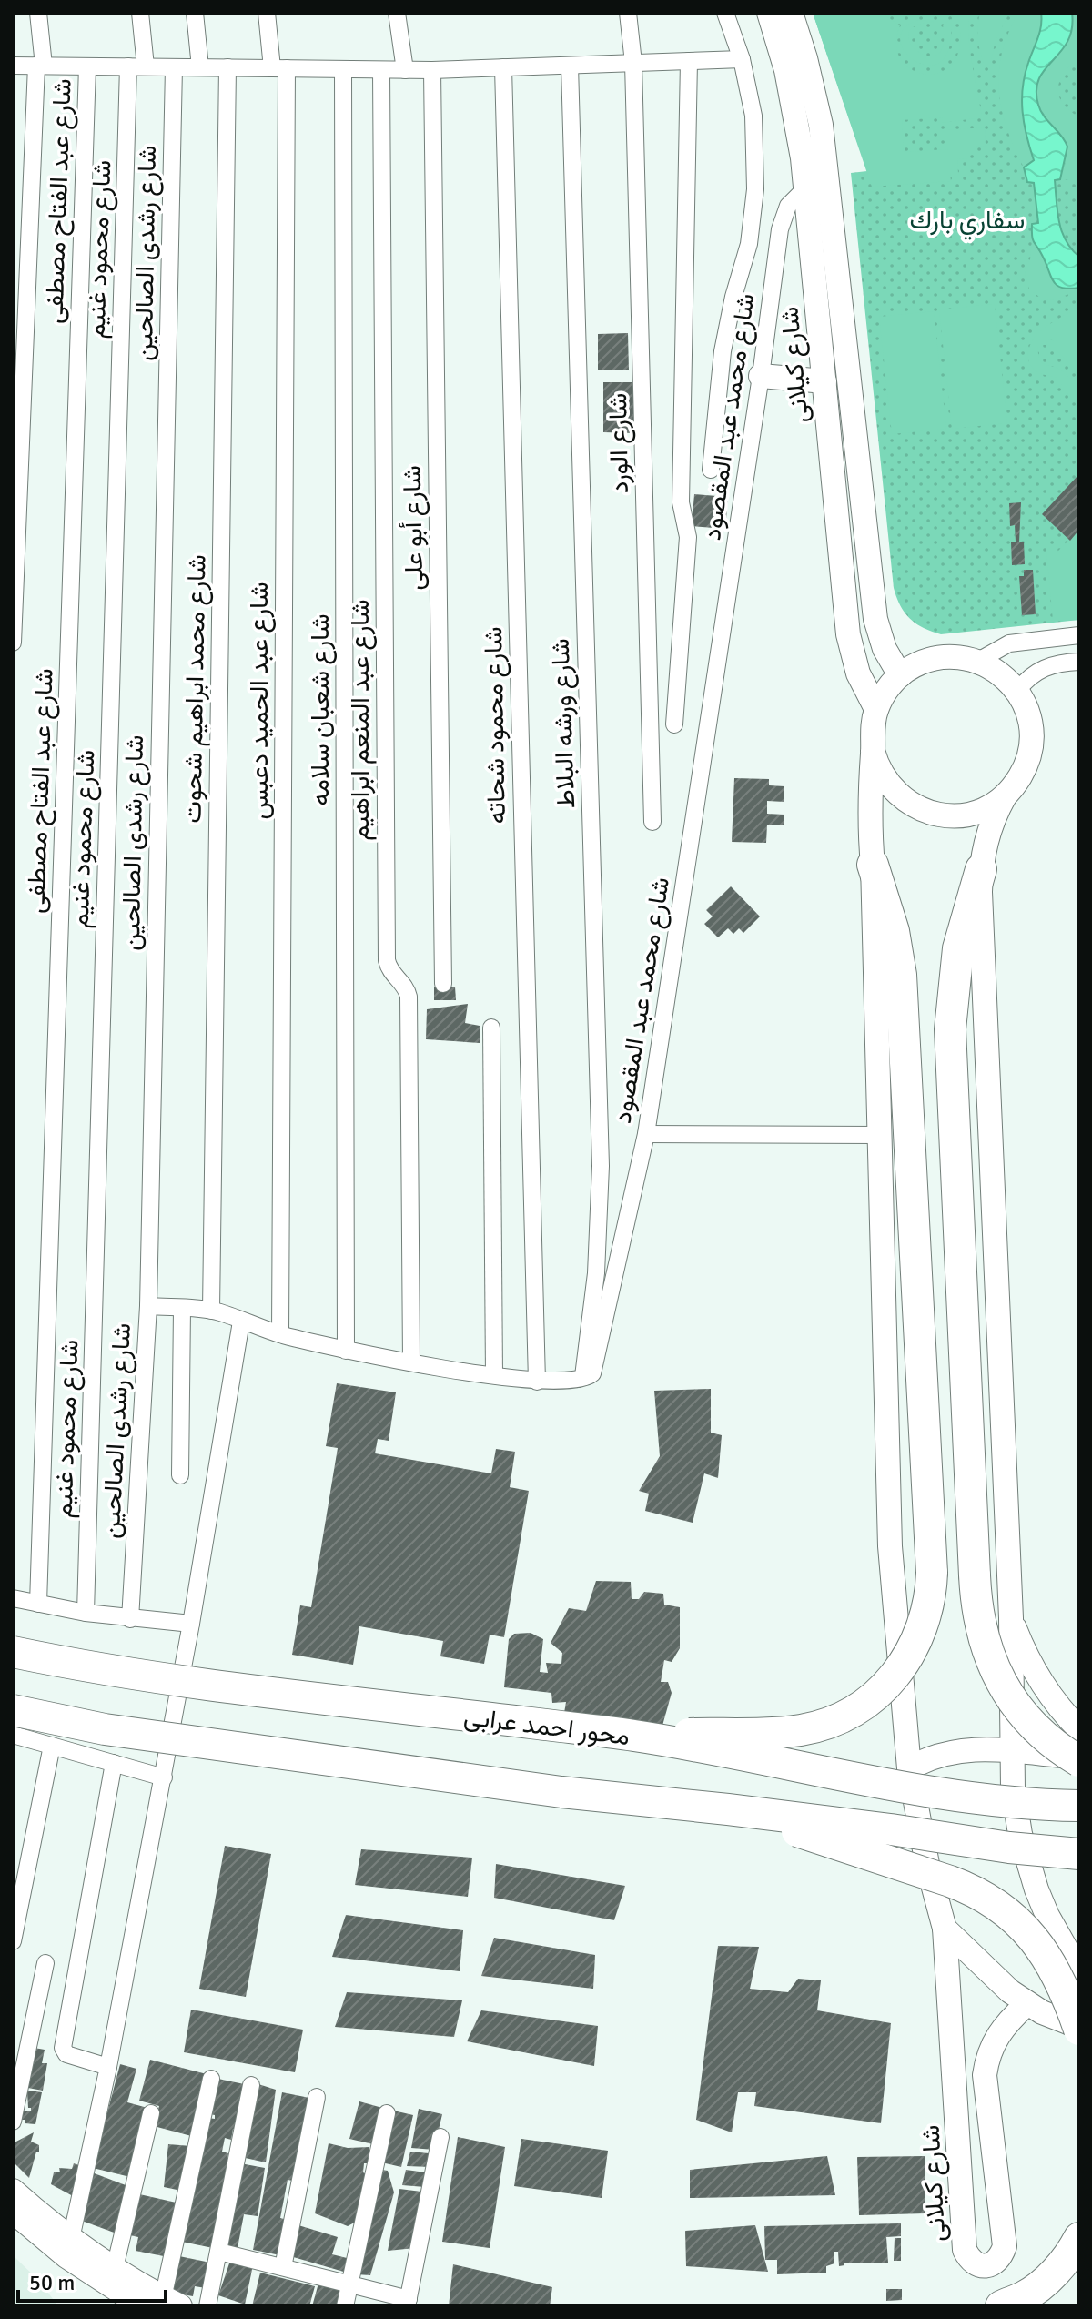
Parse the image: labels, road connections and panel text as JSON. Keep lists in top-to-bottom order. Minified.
{"streets":{"highway":["محور احمد عرابى"],"street":["شارع عبد الفتاح مصطفى","شارع محمود غنيم","شارع رشدى الصالحين","شارع كيلانى","شارع محمد عبد المقصود","شارع الورد","شارع أبو على","شارع محمد ابراهيم شحوت","شارع عبد الحميد دعبس","شارع شعبان سلامه","شارع عبد المنعم ابراهيم","شارع ورشه البلاط","شارع محمود شحاته"]},"crossings":[["شارع كيلانى","شارع محمد عبد المقصود"],["شارع محمد عبد المقصود","شارع ورشه البلاط"]],"parks":["سفاري بارك"],"scale_bar":"50 m"}
